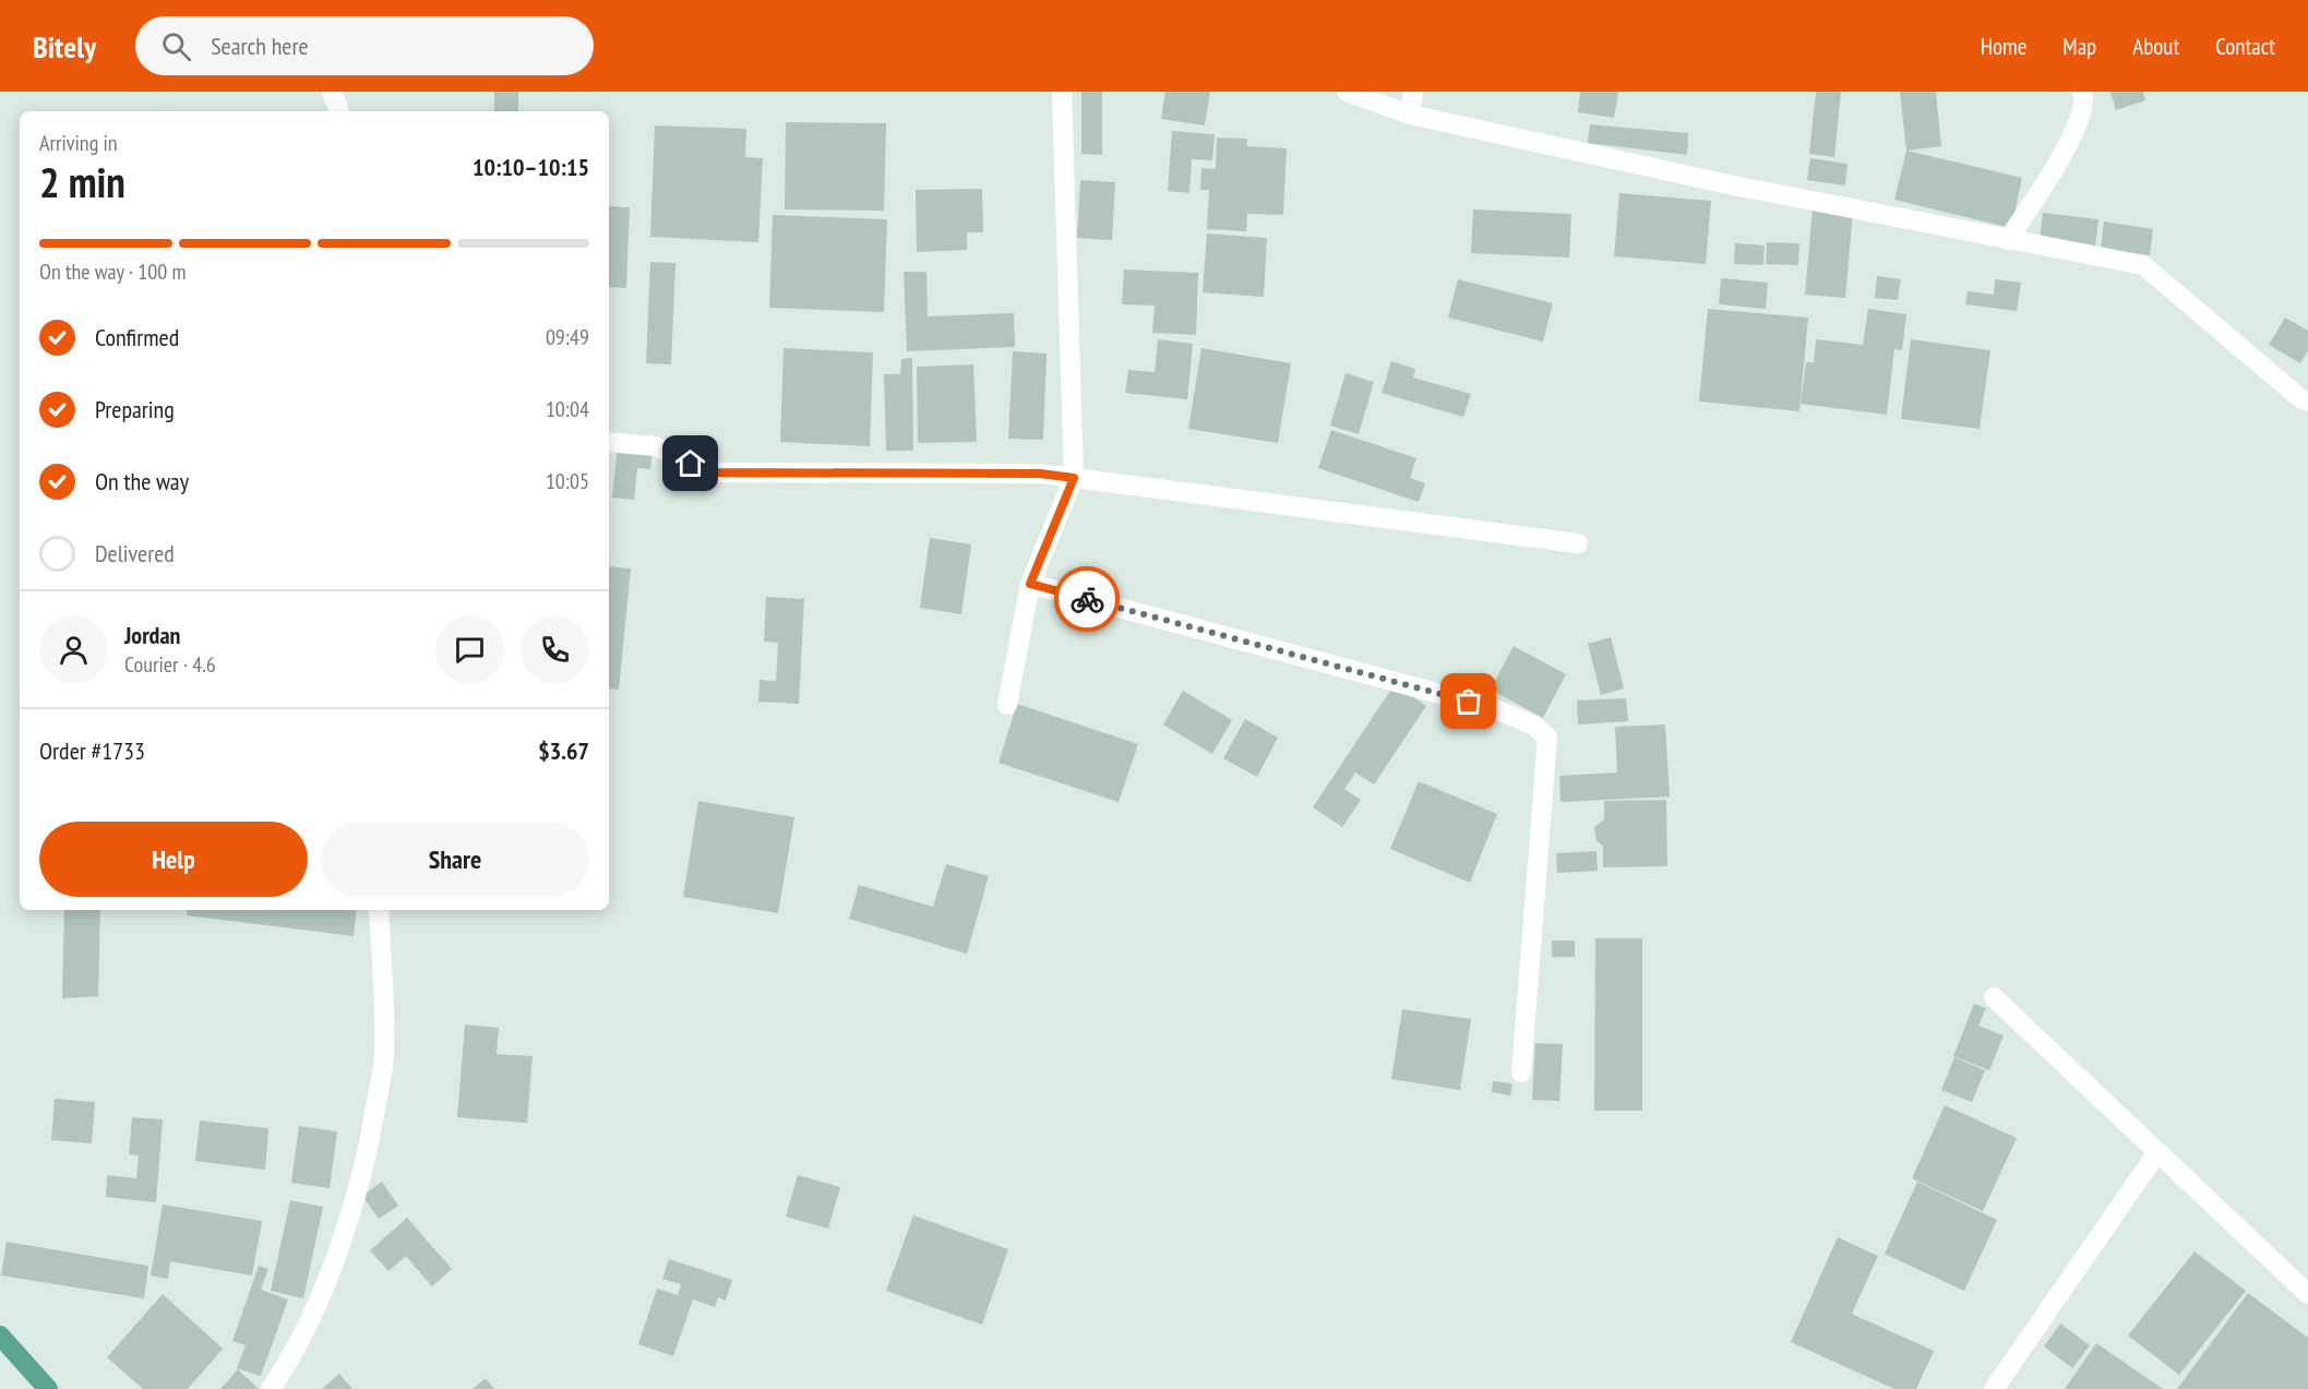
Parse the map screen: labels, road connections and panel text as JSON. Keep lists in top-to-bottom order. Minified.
{"page":{"header":"Bitely","search":"Search here","nav":["Home","Map","About","Contact"],"heading":["2 min","Arriving in","10:10–10:15"],"panel":["Jordan","Courier · 4.6","Order #1733","$3.67"],"bar":"On the way · 100 m","list":[["Confirmed","09:49"],["Preparing","10:04"],["On the way","10:05"],"Delivered"],"buttons":["Help","Share"]}}
